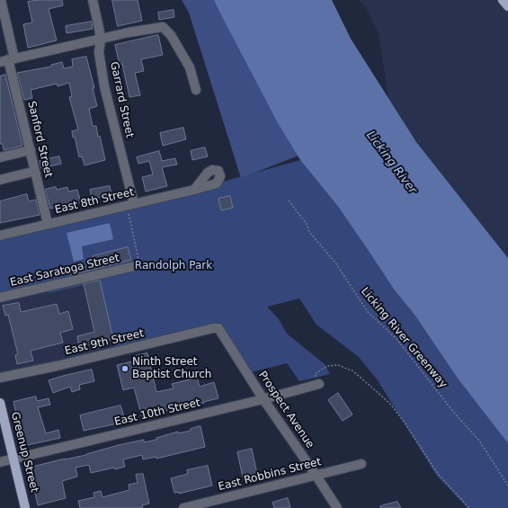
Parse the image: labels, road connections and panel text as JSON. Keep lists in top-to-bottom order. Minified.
{"streets":{"main road":["Greenup Street"],"street":["Garrard Street","Sanford Street","East 8th Street","East Saratoga Street","East 9th Street","Prospect Avenue","East 10th Street","East Robbins Street"],"path":["Licking River Greenway"]},"crossings":[["Garrard Street","East 8th Street"],["Sanford Street","East 8th Street"],["East 9th Street","Prospect Avenue"],["Prospect Avenue","East 10th Street"],["Prospect Avenue","East Robbins Street"],["East 10th Street","Greenup Street"]],"water":["Licking River"],"parks":["Randolph Park"],"places":["Ninth Street Baptist Church"]}
